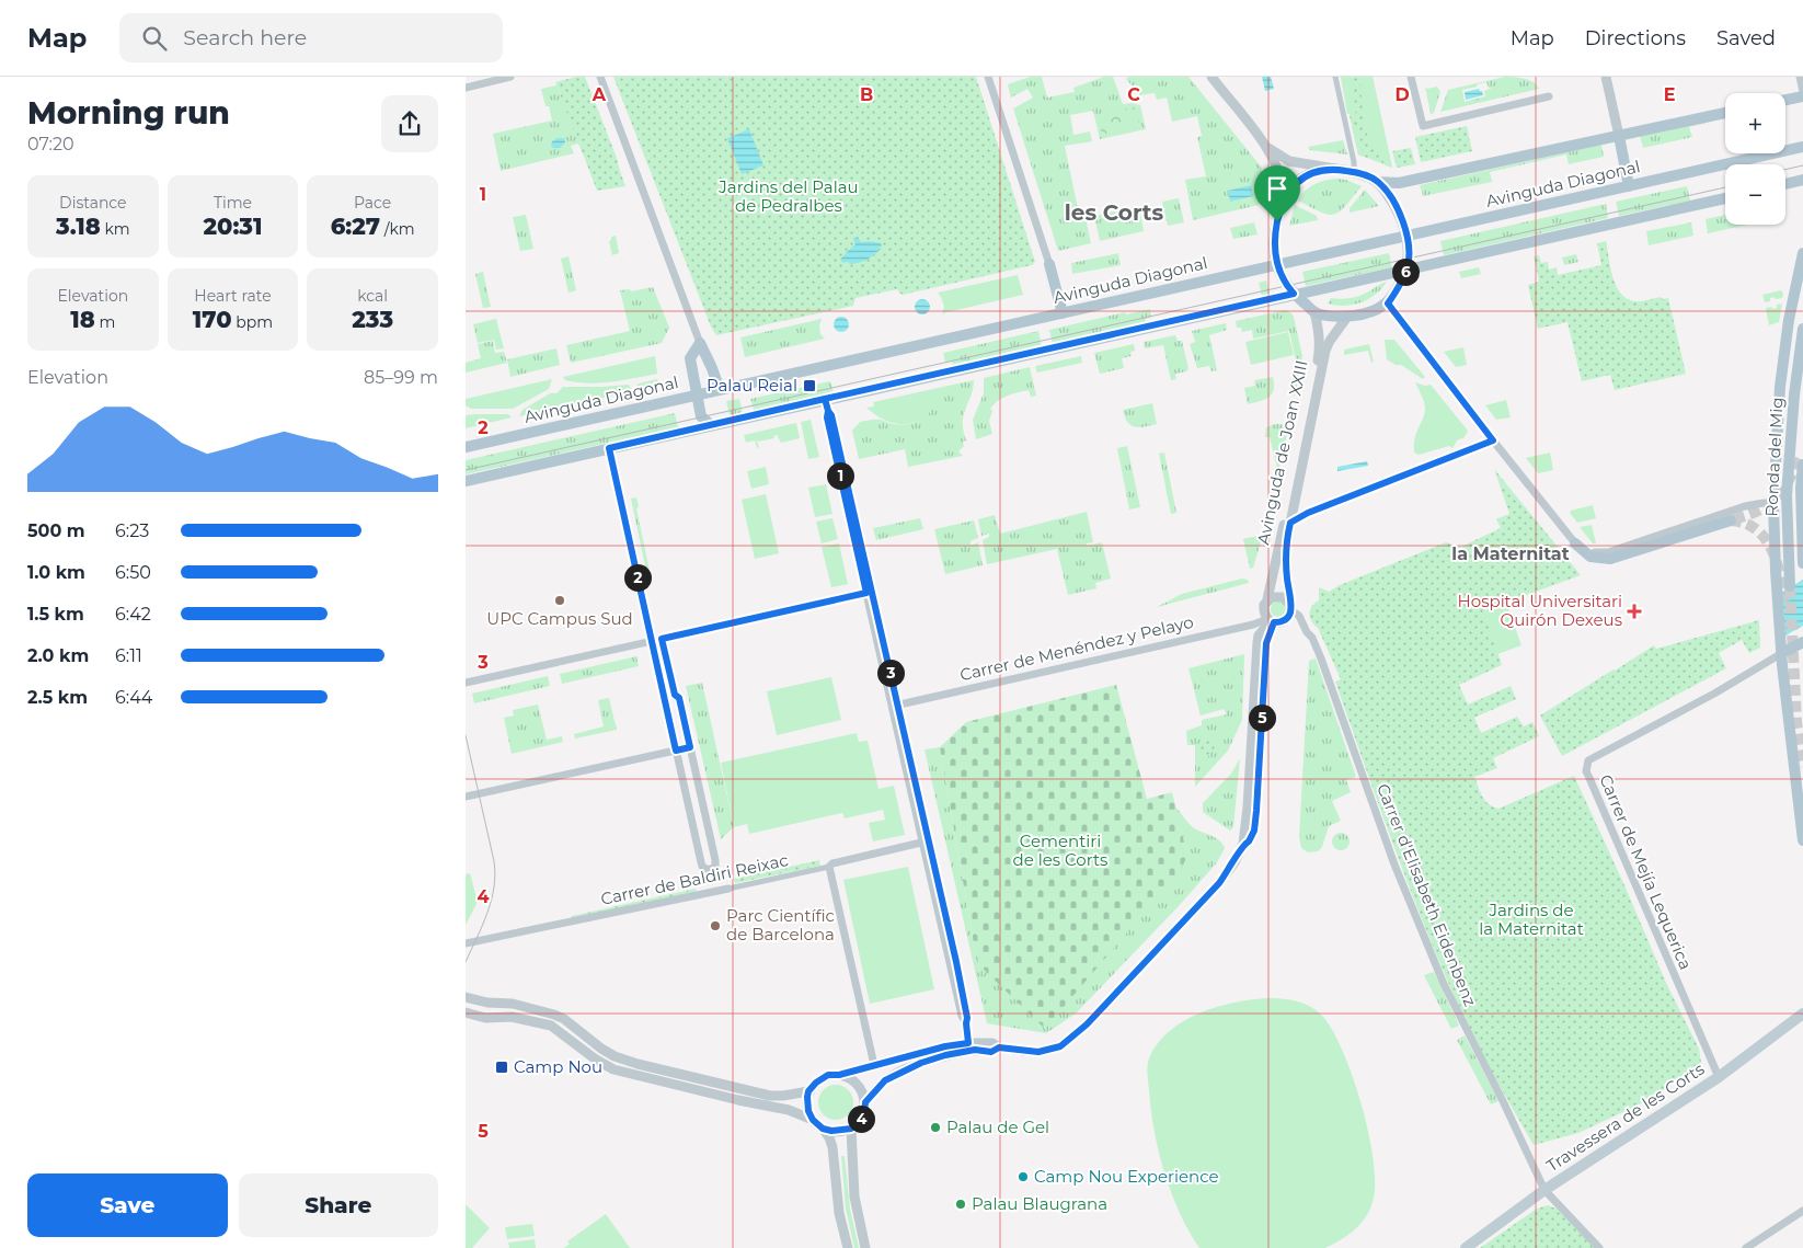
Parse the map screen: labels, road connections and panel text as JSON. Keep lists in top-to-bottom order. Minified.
{"streets":{"main road":["Avinguda Diagonal","Ronda del Mig","Travessera de les Corts"],"street":["Avinguda de Joan XXIII","Carrer de Menéndez y Pelayo","Carrer de Mejía Lequerica","Carrer de Baldiri Reixac","Carrer d'Elisabeth Eidenbenz"]},"crossings":[["Avinguda de Joan XXIII","Carrer de Menéndez y Pelayo"],["Avinguda de Joan XXIII","Carrer d'Elisabeth Eidenbenz"],["Carrer de Menéndez y Pelayo","Carrer d'Elisabeth Eidenbenz"],["Carrer de Mejía Lequerica","Travessera de les Corts"],["Carrer d'Elisabeth Eidenbenz","Travessera de les Corts"]],"districts":["les Corts","la Maternitat"],"parks":["Jardins del Palau de Pedralbes","Cementiri de les Corts","Jardins de la Maternitat"],"places":{"transit":["Palau Reial","Camp Nou"],"other":["UPC Campus Sud","Parc Científic de Barcelona","Palau de Gel","Camp Nou Experience","Palau Blaugrana"],"health":["Hospital Universitari Quirón Dexeus"]},"page":{"header":"Map","search":"Search here","nav":["Map","Directions","Saved"],"heading":["Morning run","07:20"],"map_buttons":["+","−"],"stats":[["Distance","3.18 km"],["Time","20:31"],["Pace","6:27 /km"],["Elevation","18 m"],["Heart rate","170 bpm"],["kcal","233"]],"pins":["6","1","2","3","5","4"],"chart":["Elevation","85–99 m"],"list":[{"name":"500 m","note":"6:23"},{"name":"1.0 km","note":"6:50"},{"name":"1.5 km","note":"6:42"},{"name":"2.0 km","note":"6:11"},{"name":"2.5 km","note":"6:44"}],"buttons":["Save","Share"]},"grid":{"columns":["A","B","C","D","E"],"rows":["1","2","3","4","5"]}}
